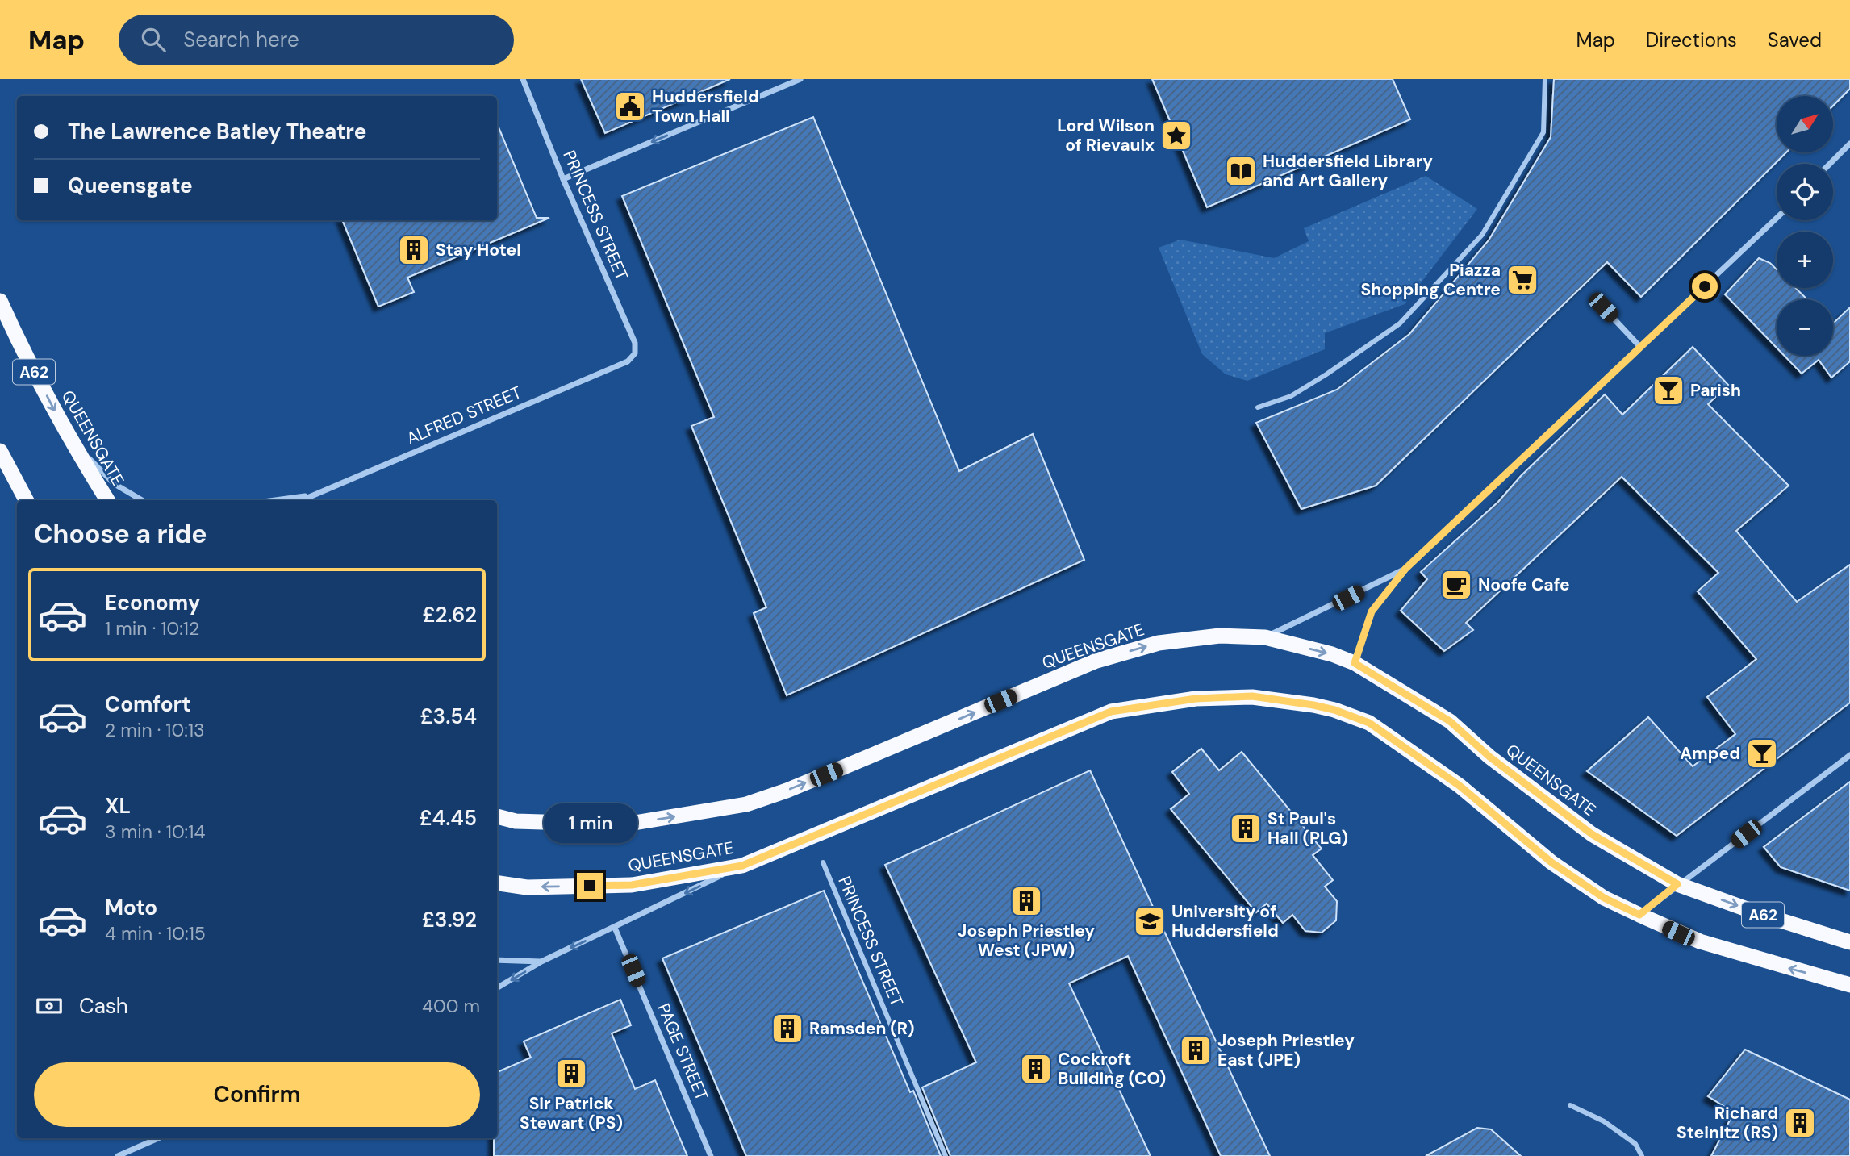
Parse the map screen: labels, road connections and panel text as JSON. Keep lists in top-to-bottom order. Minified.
{"streets":{"highway":["A62","QUEENSGATE"],"street":["PRINCESS STREET","ALFRED STREET","PAGE STREET"]},"crossings":[["PRINCESS STREET","ALFRED STREET"]],"places":{"public building":["Huddersfield Town Hall"],"place":["Lord Wilson of Rievaulx"],"library":["Huddersfield Library and Art Gallery"],"building":["Stay Hotel","St Paul's Hall (PLG)","Joseph Priestley West (JPW)","Ramsden (R)","Joseph Priestley East (JPE)","Cockroft Building (CO)","Sir Patrick Stewart (PS)","Richard Steinitz (RS)"],"supermarket":["Piazza Shopping Centre"],"bar":["Parish","Amped"],"cafe":["Noofe Cafe"],"school or university":["University of Huddersfield"]},"north":"top right","page":{"header":"Map","search":"Search here","nav":["Map","Directions","Saved"],"map_buttons":["+","−"],"banner":["The Lawrence Batley Theatre","Queensgate"],"heading":"Choose a ride","list":[{"name":"Economy","note":"1 min · 10:12","value":"£2.62"},{"name":"Comfort","note":"2 min · 10:13","value":"£3.54"},{"name":"XL","note":"3 min · 10:14","value":"£4.45"},{"name":"Moto","note":"4 min · 10:15","value":"£3.92"}],"bubble":"1 min","pay":["Cash","400 m"],"buttons":"Confirm"}}
